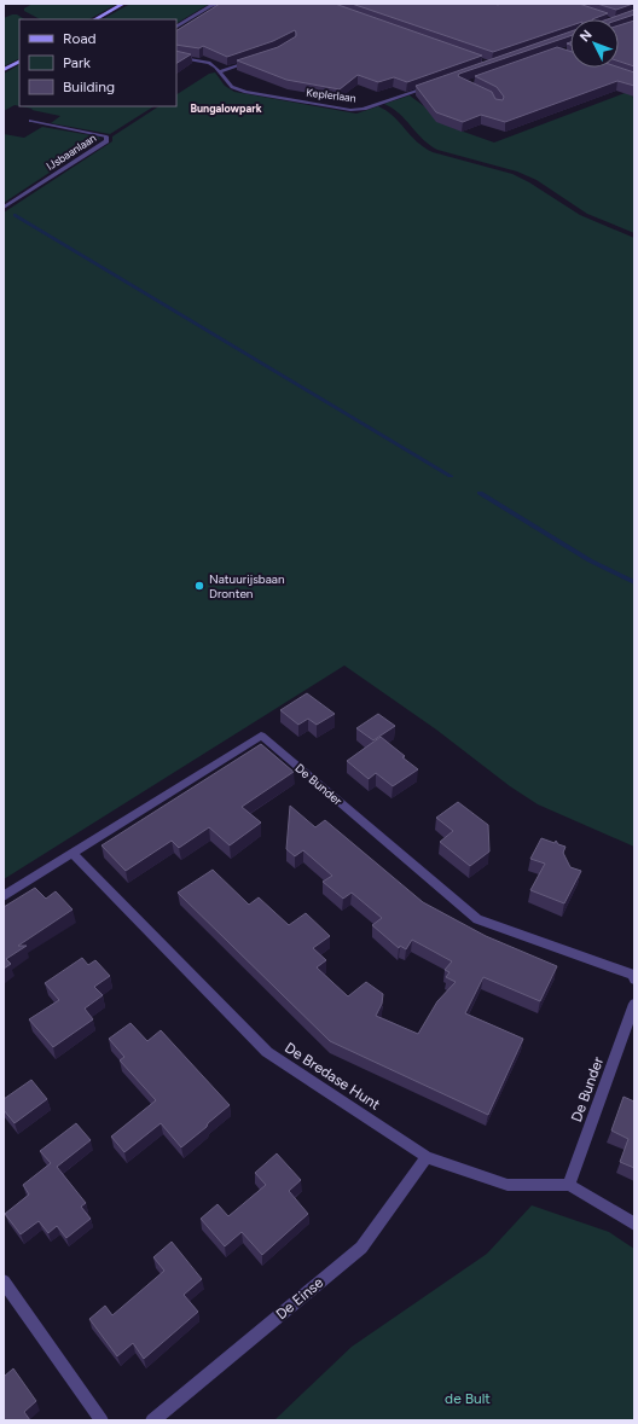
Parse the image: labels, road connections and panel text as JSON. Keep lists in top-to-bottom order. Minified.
{"streets":{"street":["Keplerlaan","IJsbaanlaan","De Bunder","De Bredase Hunt","De Einse"]},"crossings":[["De Bunder","De Bredase Hunt"],["De Bredase Hunt","De Einse"]],"districts":["Bungalowpark"],"parks":["de Bult"],"places":["Natuurijsbaan Dronten"],"legend":["Road","Park","Building"],"north":"top left"}
